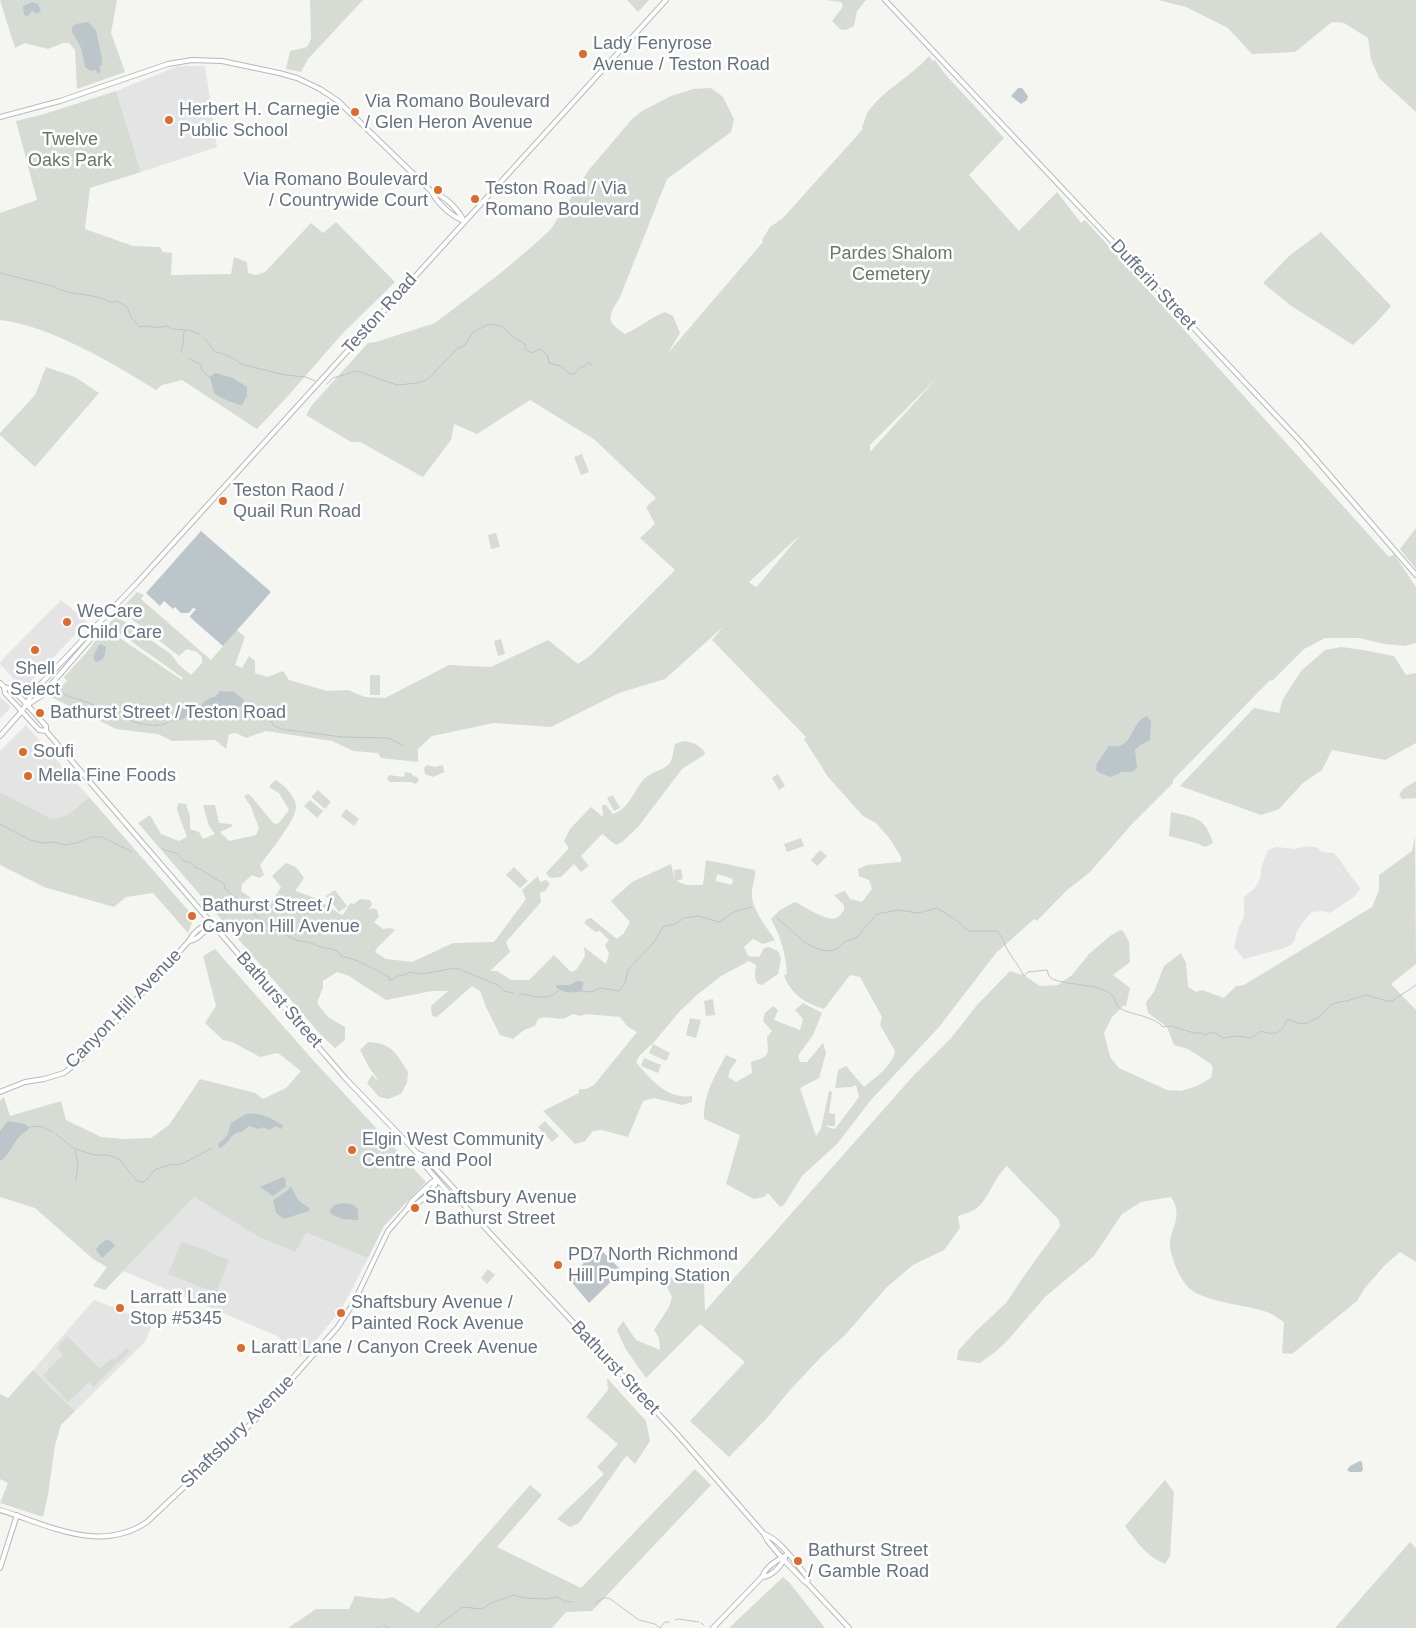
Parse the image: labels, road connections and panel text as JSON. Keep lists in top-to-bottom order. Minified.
{"streets":{"main road":["Dufferin Street","Teston Road","Bathurst Street","Canyon Hill Avenue","Shaftsbury Avenue"]},"crossings":[["Teston Road","Bathurst Street"],["Bathurst Street","Canyon Hill Avenue"],["Bathurst Street","Shaftsbury Avenue"]],"parks":["Twelve Oaks Park","Pardes Shalom Cemetery"],"places":["Lady Fenyrose Avenue / Teston Road","Via Romano Boulevard / Glen Heron Avenue","Herbert H. Carnegie Public School","Via Romano Boulevard / Countrywide Court","Teston Road / Via Romano Boulevard","Teston Raod / Quail Run Road","WeCare Child Care","Shell Select","Bathurst Street / Teston Road","Soufi","Mella Fine Foods","Bathurst Street / Canyon Hill Avenue","Elgin West Community Centre and Pool","Shaftsbury Avenue / Bathurst Street","PD7 North Richmond Hill Pumping Station","Larratt Lane Stop #5345","Shaftsbury Avenue / Painted Rock Avenue","Laratt Lane / Canyon Creek Avenue","Bathurst Street / Gamble Road"]}
